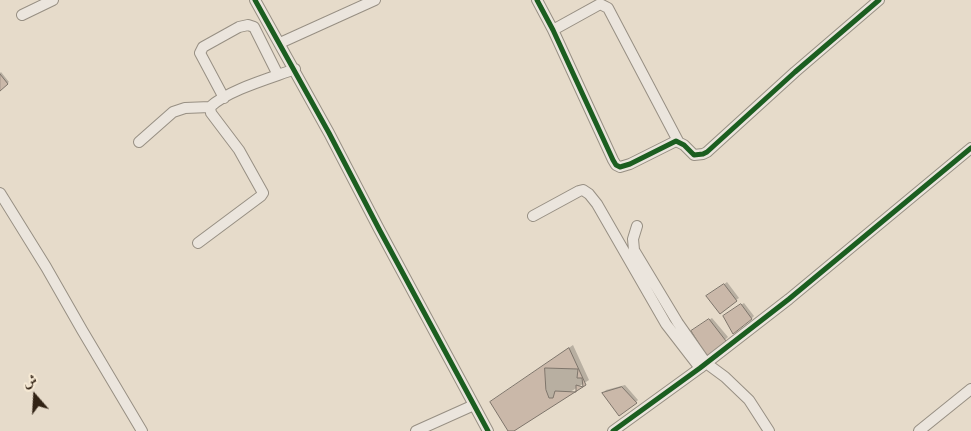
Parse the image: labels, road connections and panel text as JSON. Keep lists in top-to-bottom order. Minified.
{"north":"top"}
